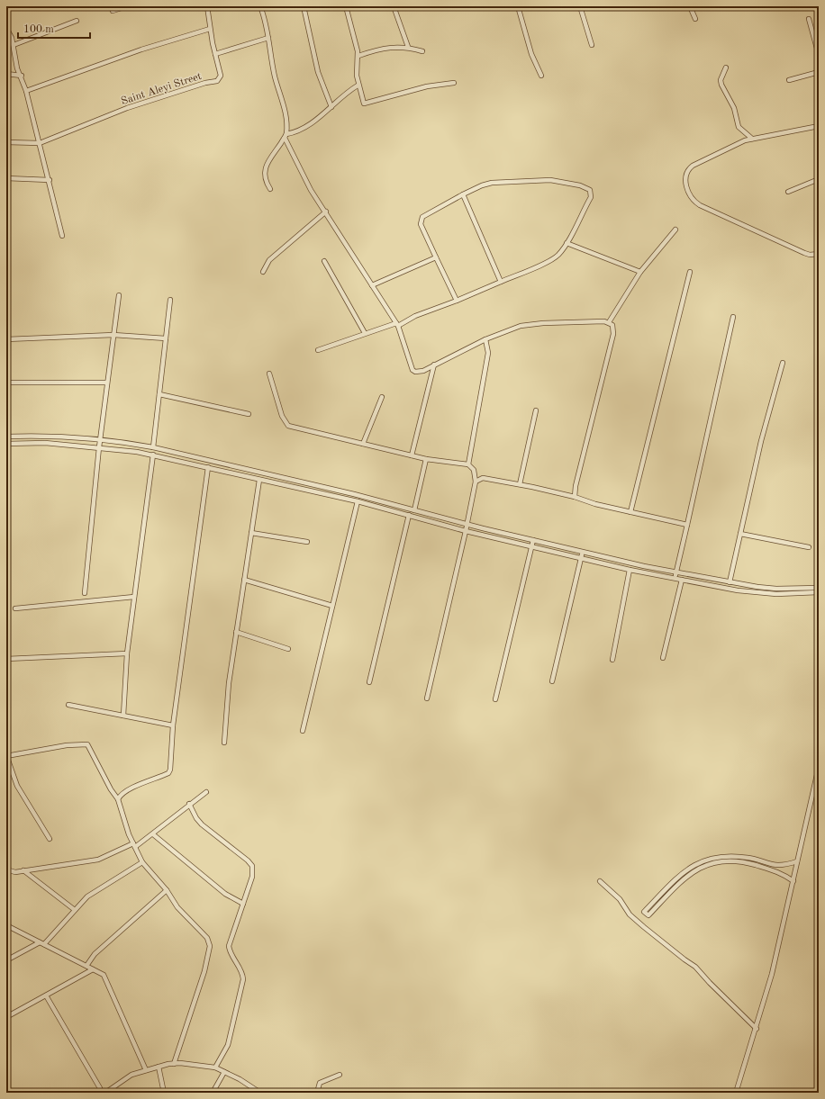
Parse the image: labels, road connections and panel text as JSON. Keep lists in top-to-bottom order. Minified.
{"streets":{"street":["Saint Aleyi Street"]},"scale_bar":"100 m"}
